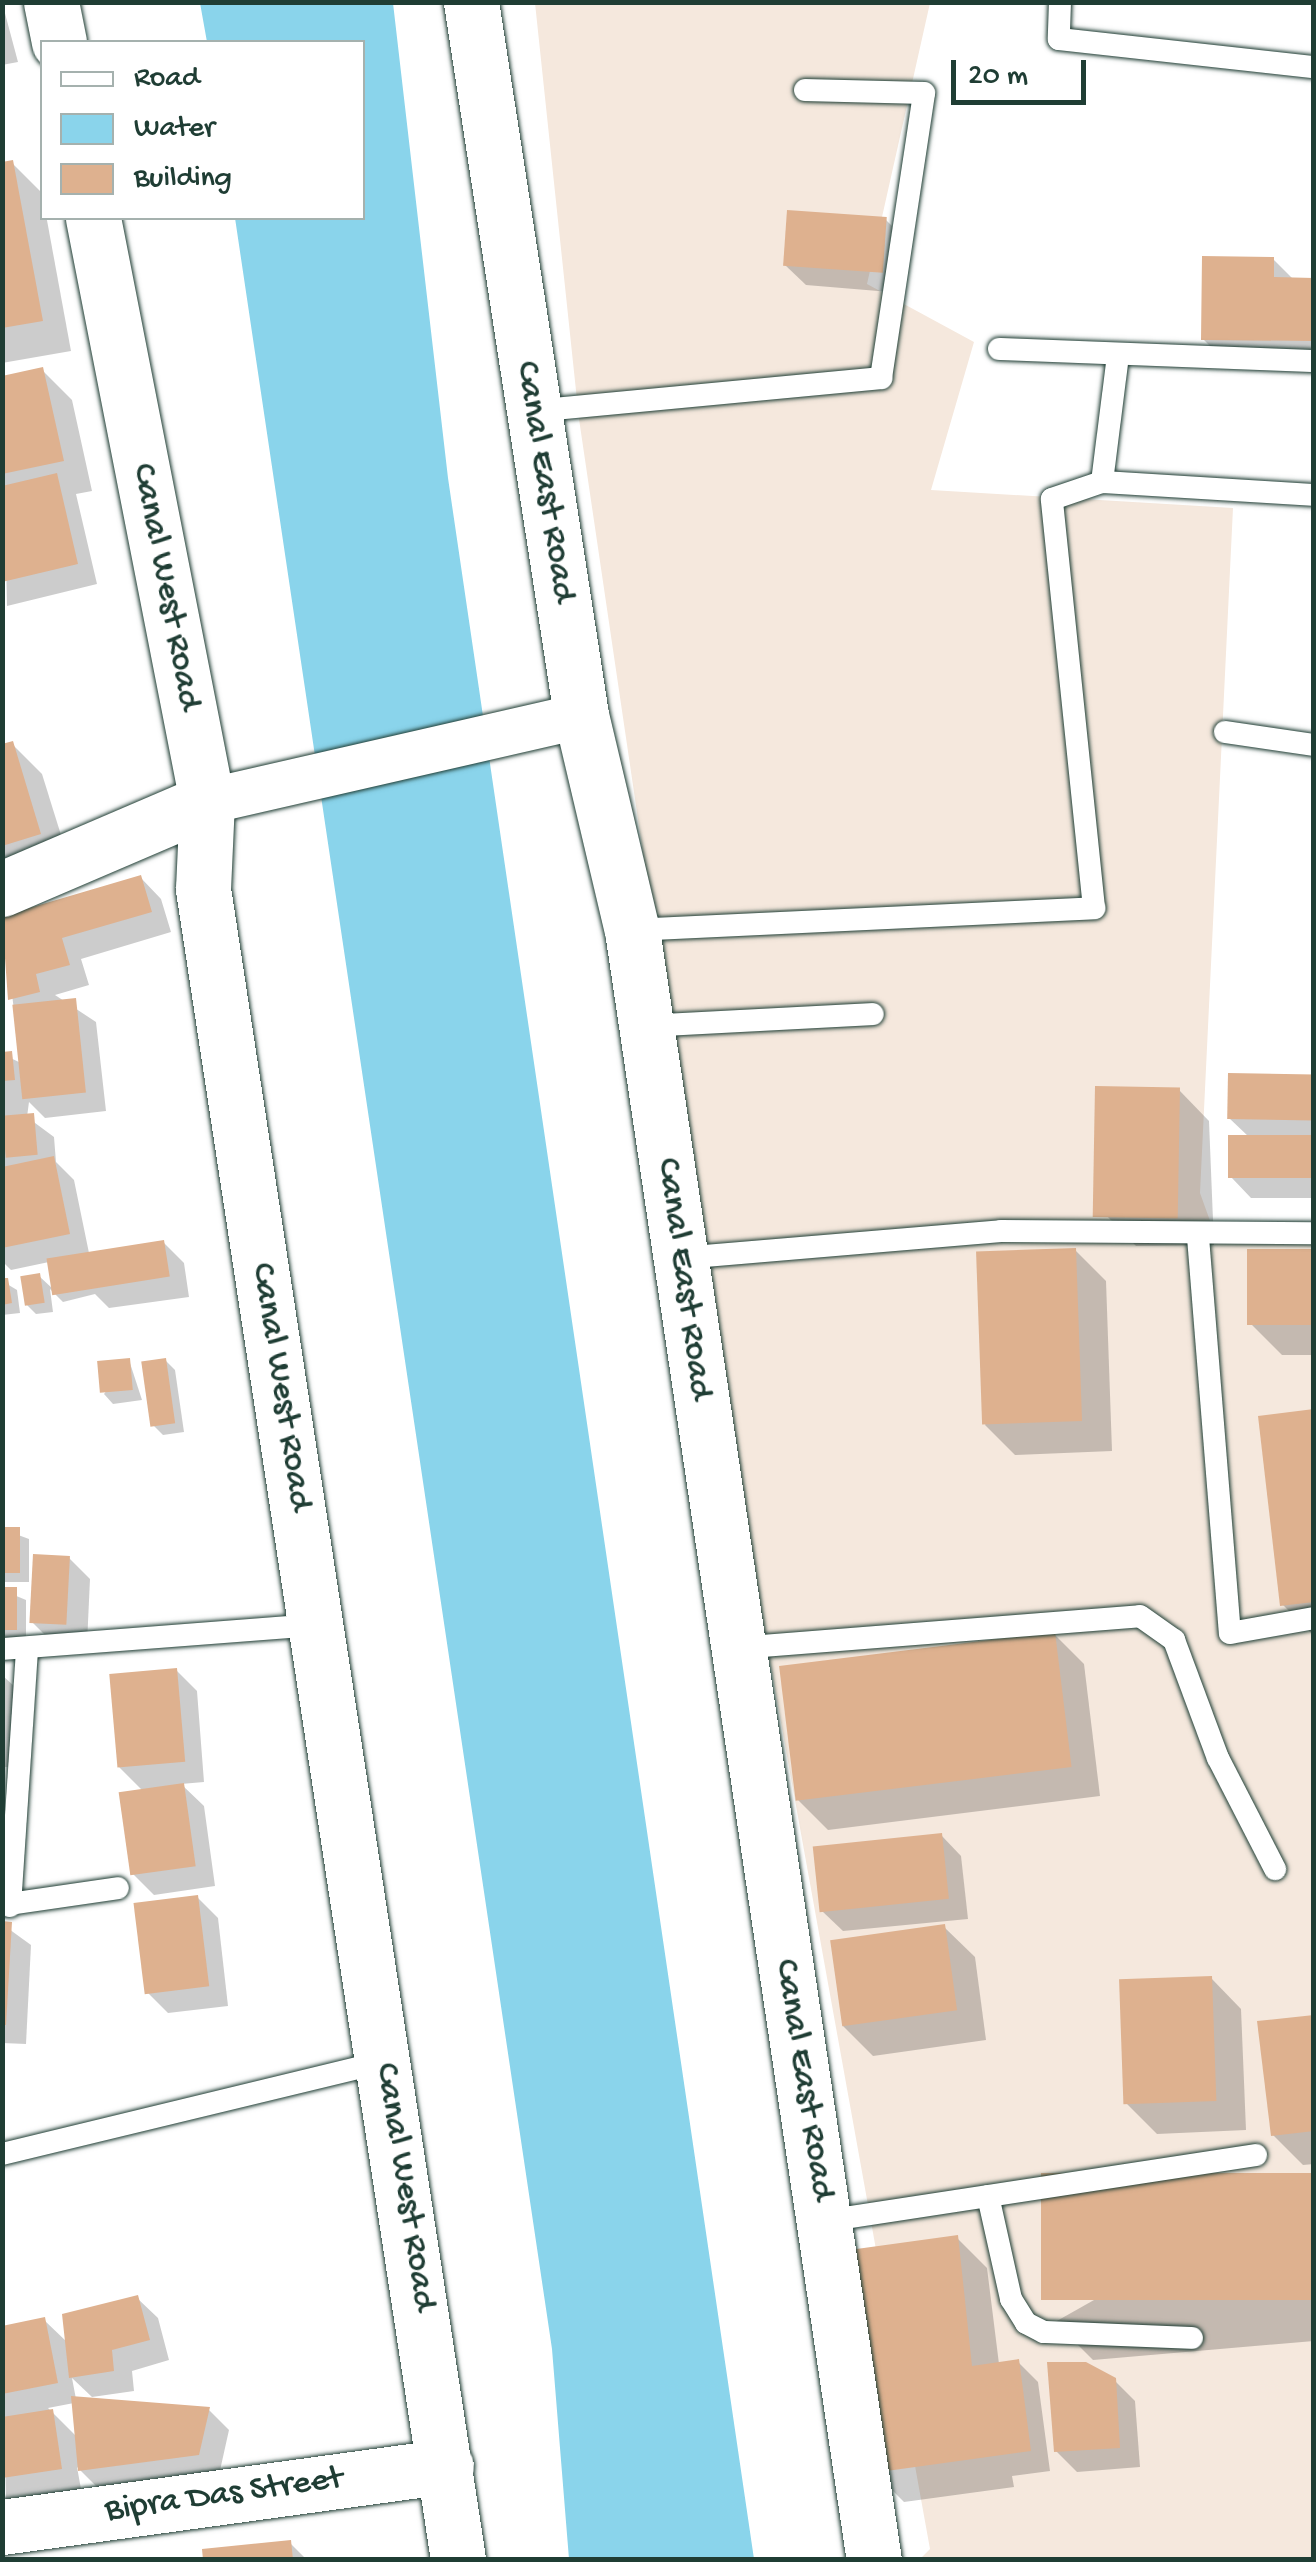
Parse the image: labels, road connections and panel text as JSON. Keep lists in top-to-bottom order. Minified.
{"streets":{"main road":["Canal East Road","Canal West Road","Bipra Das Street"]},"crossings":[["Canal West Road","Bipra Das Street"]],"legend":["Road","Water","Building"],"scale_bar":"20 m"}
